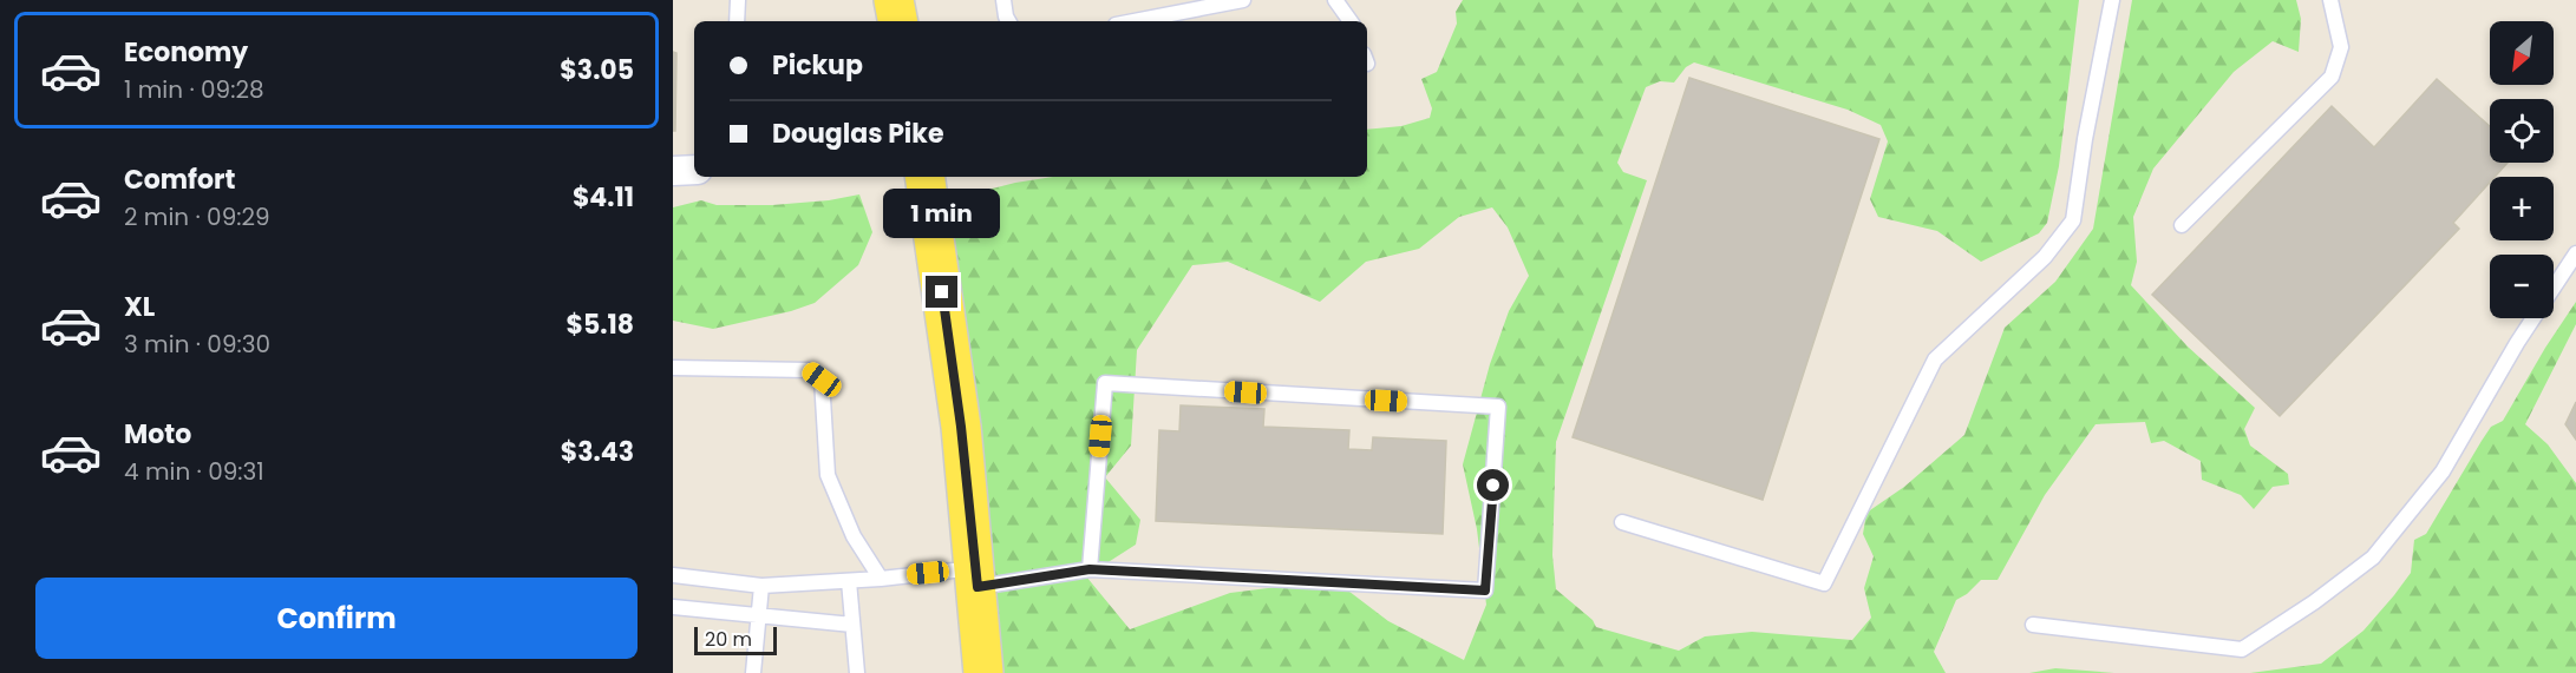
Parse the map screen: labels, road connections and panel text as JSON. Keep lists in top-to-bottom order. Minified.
{"scale_bar":"20 m","north":"bottom left","page":{"list":[{"name":"Economy","note":"1 min · 09:28","value":"$3.05"},{"name":"Comfort","note":"2 min · 09:29","value":"$4.11"},{"name":"XL","note":"3 min · 09:30","value":"$5.18"},{"name":"Moto","note":"4 min · 09:31","value":"$3.43"}],"map_buttons":["+","−"],"banner":["Pickup","Douglas Pike"],"bubble":"1 min","buttons":"Confirm","scale":"20 m"}}
